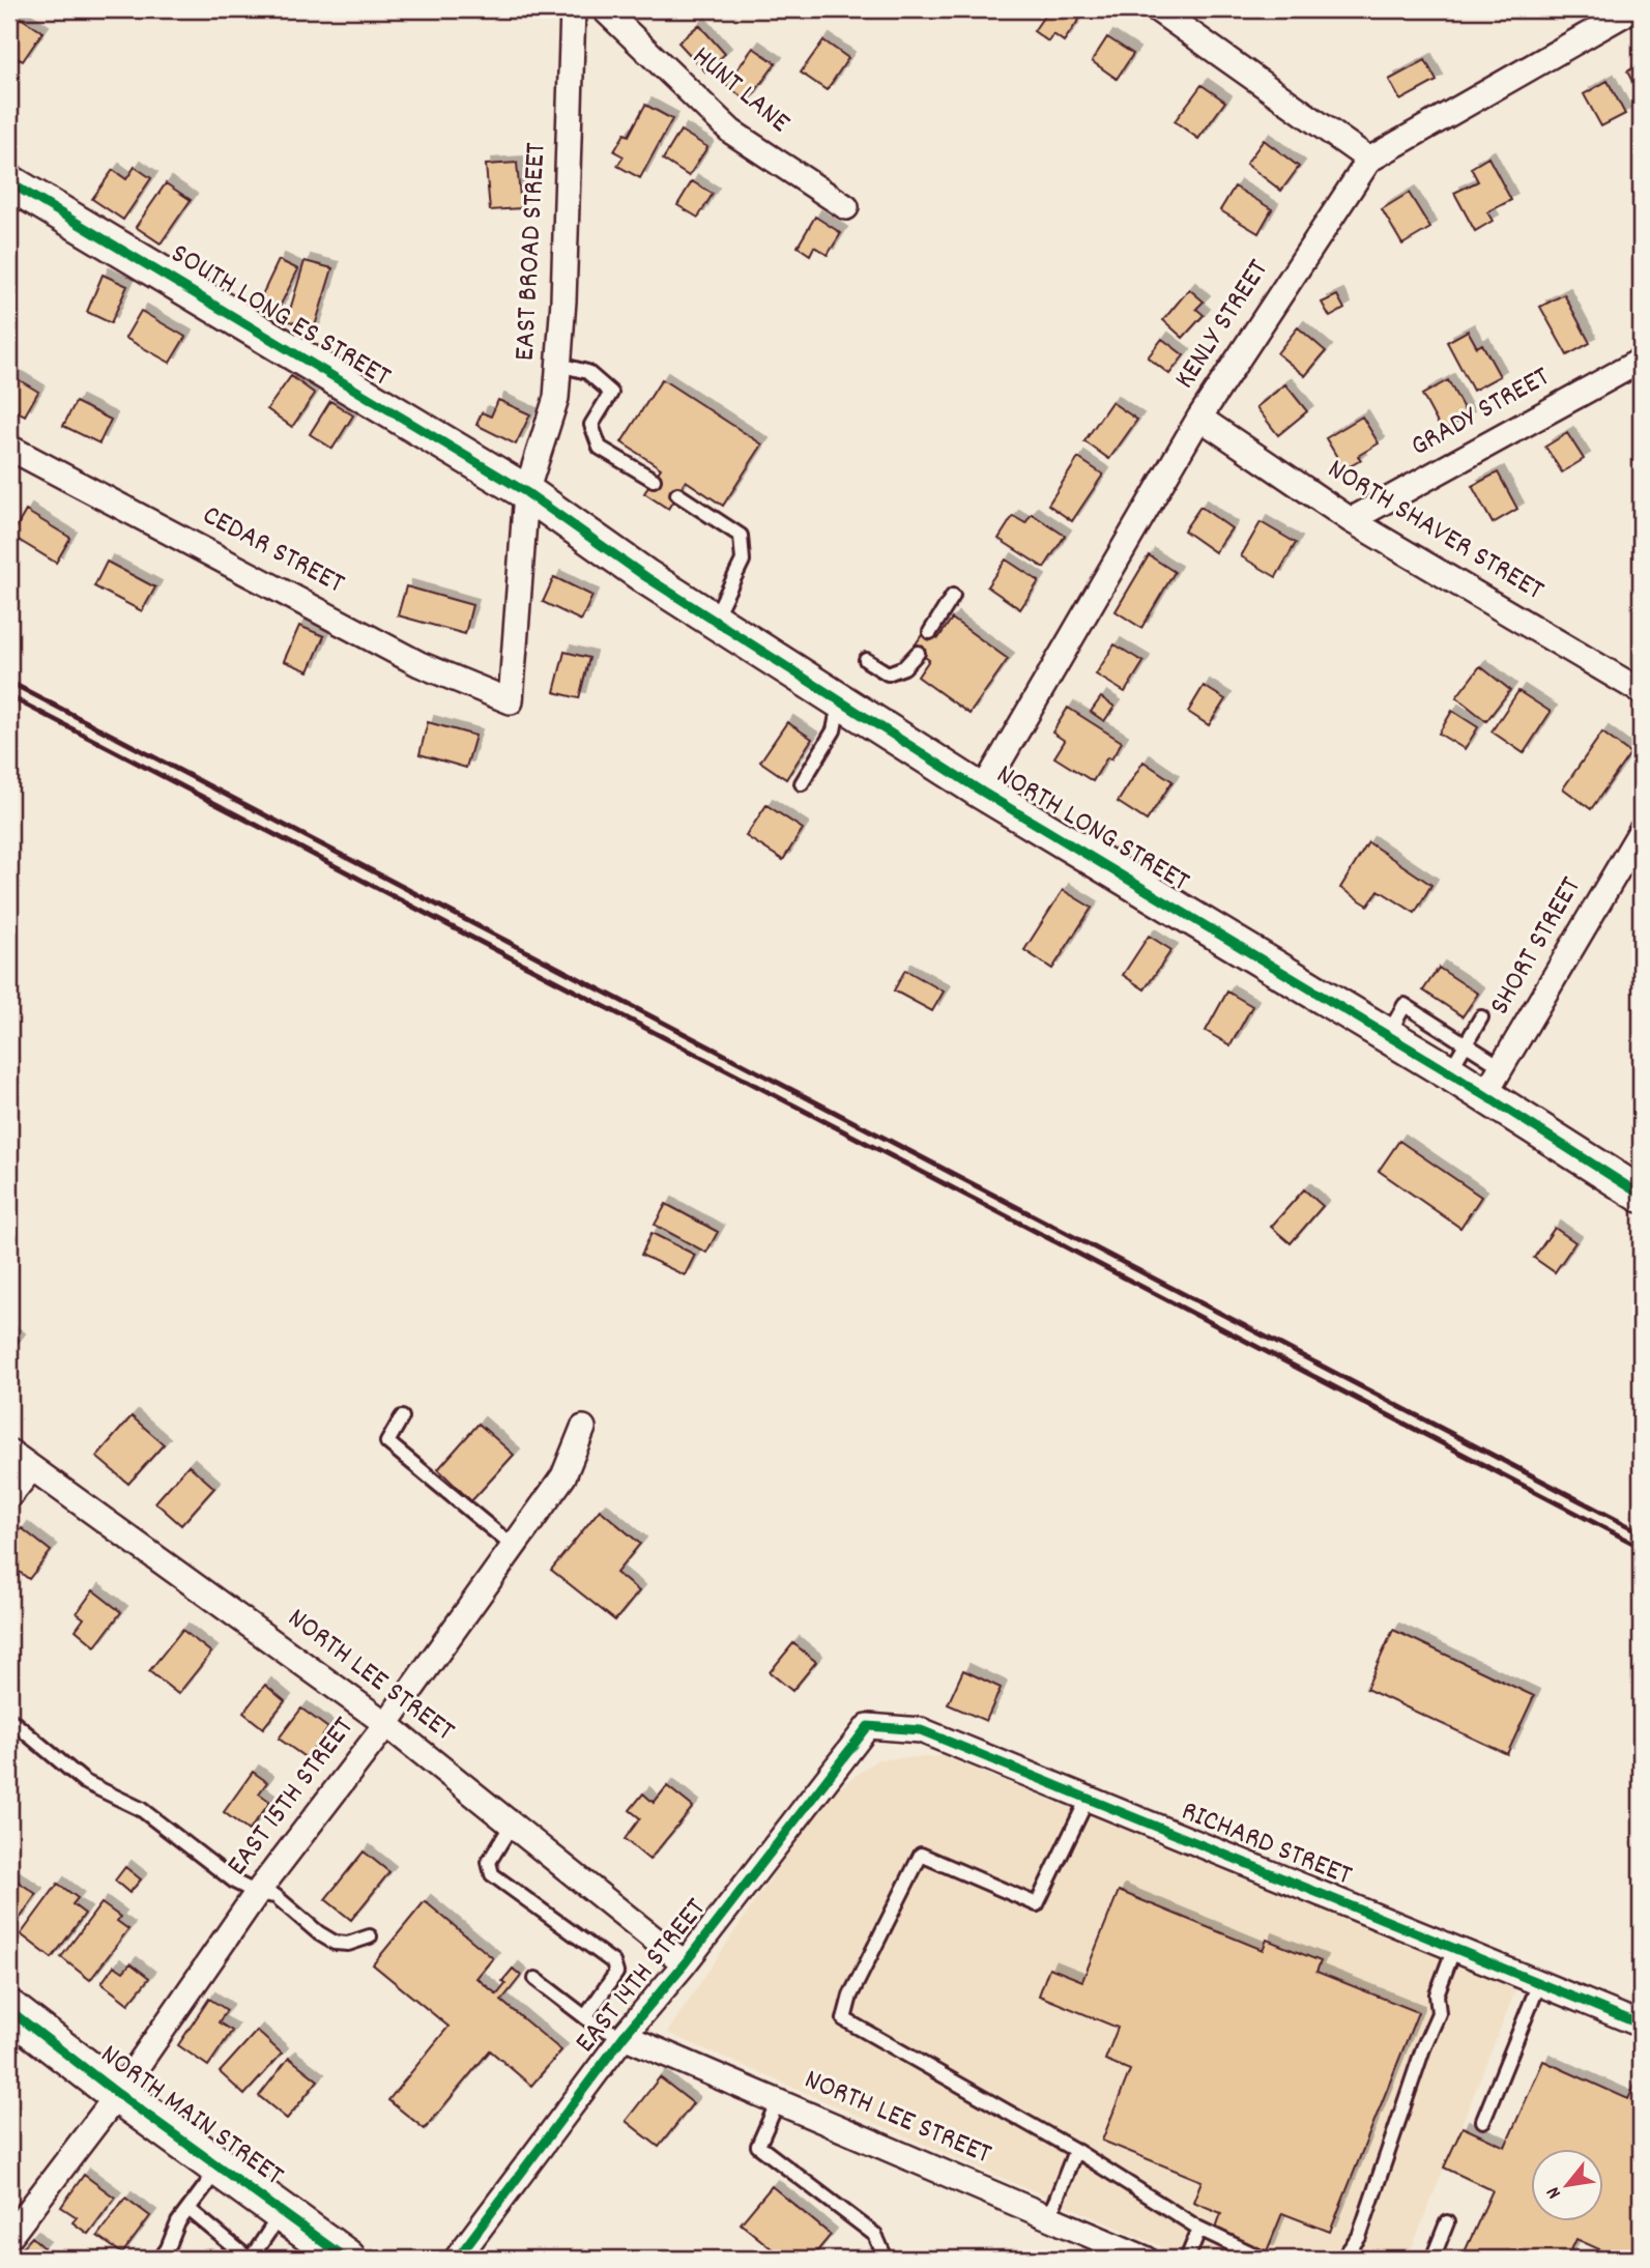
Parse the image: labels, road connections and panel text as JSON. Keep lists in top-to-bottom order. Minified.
{"streets":{"main road":["NORTH MAIN STREET"],"street":["HUNT LANE","EAST BROAD STREET","SOUTH LONG ES STREET","KENLY STREET","GRADY STREET","NORTH SHAVER STREET","CEDAR STREET","NORTH LONG STREET","SHORT STREET","NORTH LEE STREET","EAST 15TH STREET","RICHARD STREET","EAST 14TH STREET"]},"crossings":[["EAST BROAD STREET","SOUTH LONG ES STREET"],["EAST BROAD STREET","CEDAR STREET"],["EAST BROAD STREET","NORTH LONG STREET"],["SOUTH LONG ES STREET","NORTH LONG STREET"],["KENLY STREET","NORTH SHAVER STREET"],["KENLY STREET","NORTH LONG STREET"],["GRADY STREET","NORTH SHAVER STREET"],["NORTH LONG STREET","SHORT STREET"],["NORTH LEE STREET","EAST 15TH STREET"],["NORTH LEE STREET","EAST 14TH STREET"],["EAST 15TH STREET","NORTH MAIN STREET"],["RICHARD STREET","EAST 14TH STREET"]],"north":"bottom left"}
